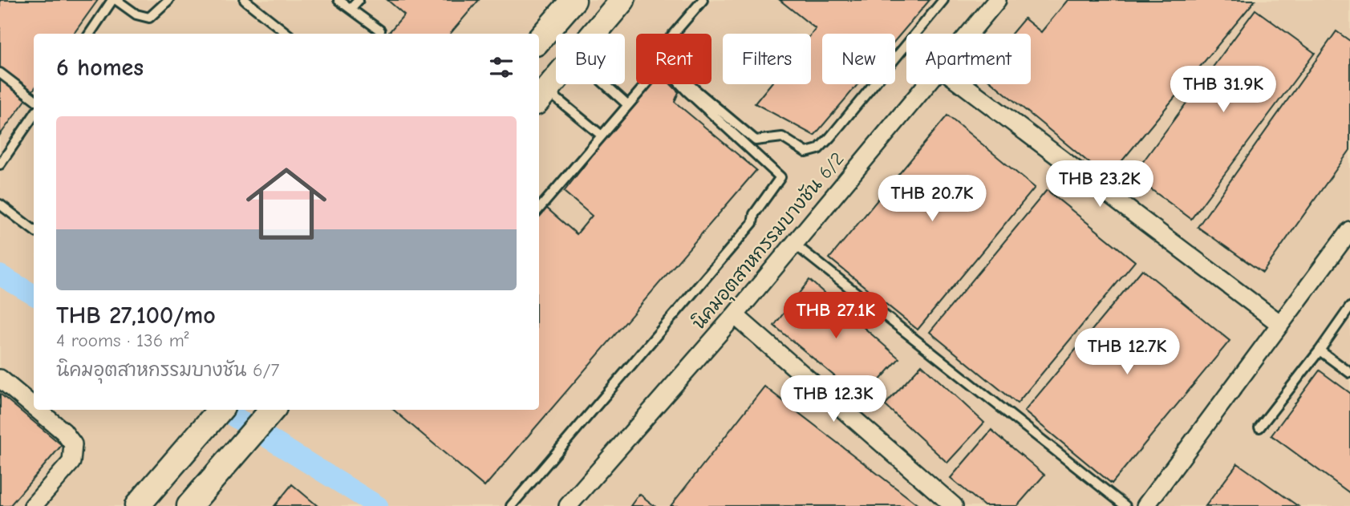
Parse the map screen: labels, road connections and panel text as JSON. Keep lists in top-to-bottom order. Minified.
{"streets":{"street":["นิคมอุตสาหกรรมบางชัน 6/2"]},"page":{"chip":["Buy","Rent","Filters","New","Apartment"],"heading":"6 homes","price":["THB 31.9K","THB 23.2K","THB 20.7K","THB 27.1K","THB 12.7K","THB 12.3K"],"list":[{"name":"THB 27,100/mo","note":"4 rooms · 136 m² · นิคมอุตสาหกรรมบางชัน 6/7"}]}}
